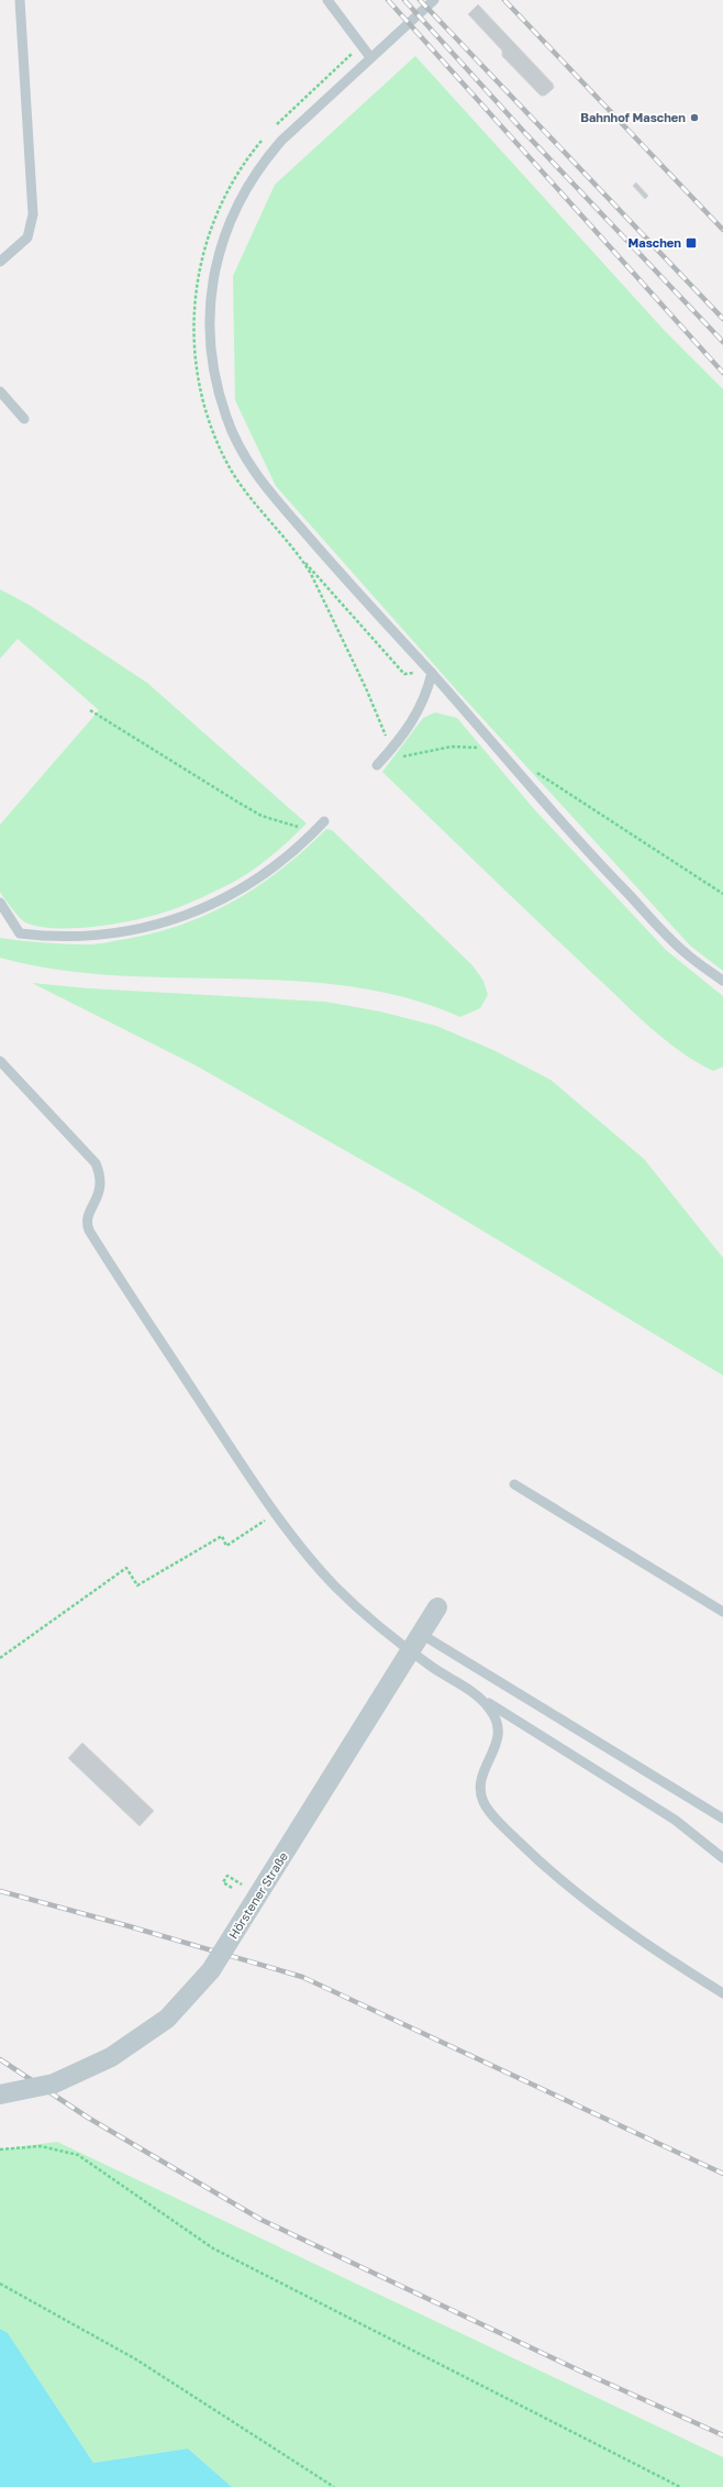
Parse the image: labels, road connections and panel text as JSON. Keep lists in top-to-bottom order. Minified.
{"streets":{"street":["Hörstener Straße"]},"places":{"other":["Bahnhof Maschen"],"transit":["Maschen"]}}
